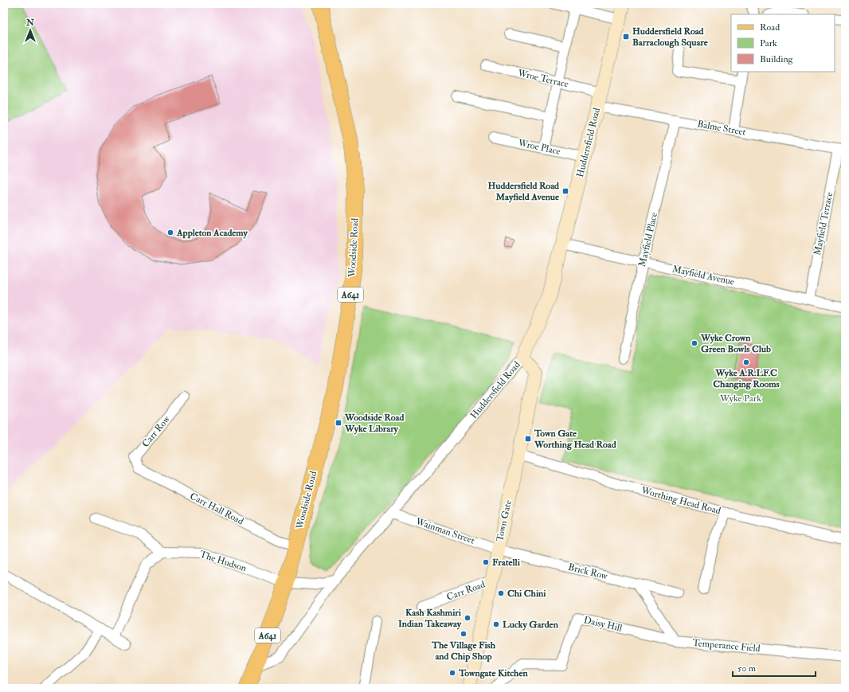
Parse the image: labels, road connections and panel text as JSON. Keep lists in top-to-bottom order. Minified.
{"streets":{"main road":["Huddersfield Road","Woodside Road","A641","Town Gate"],"street":["Wroe Terrace","Balme Street","Wroe Place","Mayfield Terrace","Mayfield Place","Mayfield Avenue","Carr Row","Worthing Head Road","Carr Hall Road","Wainman Street","The Hudson","Brick Row","Carr Road","Daisy Hill","Temperance Field"]},"crossings":[["Wroe Terrace","Huddersfield Road"],["Balme Street","Huddersfield Road"],["Balme Street","Mayfield Terrace"],["Balme Street","Mayfield Place"],["Huddersfield Road","Wroe Place"],["Huddersfield Road","Mayfield Avenue"],["Huddersfield Road","A641"],["Huddersfield Road","Town Gate"],["Huddersfield Road","Wainman Street"],["Mayfield Terrace","Mayfield Avenue"],["Mayfield Place","Mayfield Avenue"],["Woodside Road","A641"],["Woodside Road","Carr Hall Road"],["Woodside Road","The Hudson"],["A641","The Hudson"],["Carr Row","Carr Hall Road"],["Worthing Head Road","Town Gate"],["Town Gate","Wainman Street"],["Town Gate","Brick Row"],["Town Gate","Carr Road"],["Wainman Street","Brick Row"],["Daisy Hill","Temperance Field"]],"parks":["Wyke Park"],"places":{"transit":["Huddersfield Road Barraclough Square","Huddersfield Road Mayfield Avenue","Woodside Road Wyke Library","Town Gate Worthing Head Road"],"other":["Appleton Academy","Wyke Crown Green Bowls Club","Wyke A.R.LF.C Changing Rooms","Fratelli","Chi Chini","Kash Kashmiri Indian Takeaway","Lucky Garden","The Village Fish and Chip Shop","Towngate Kitchen"]},"legend":["Road","Park","Building"],"scale_bar":"50 m","north":"top"}
